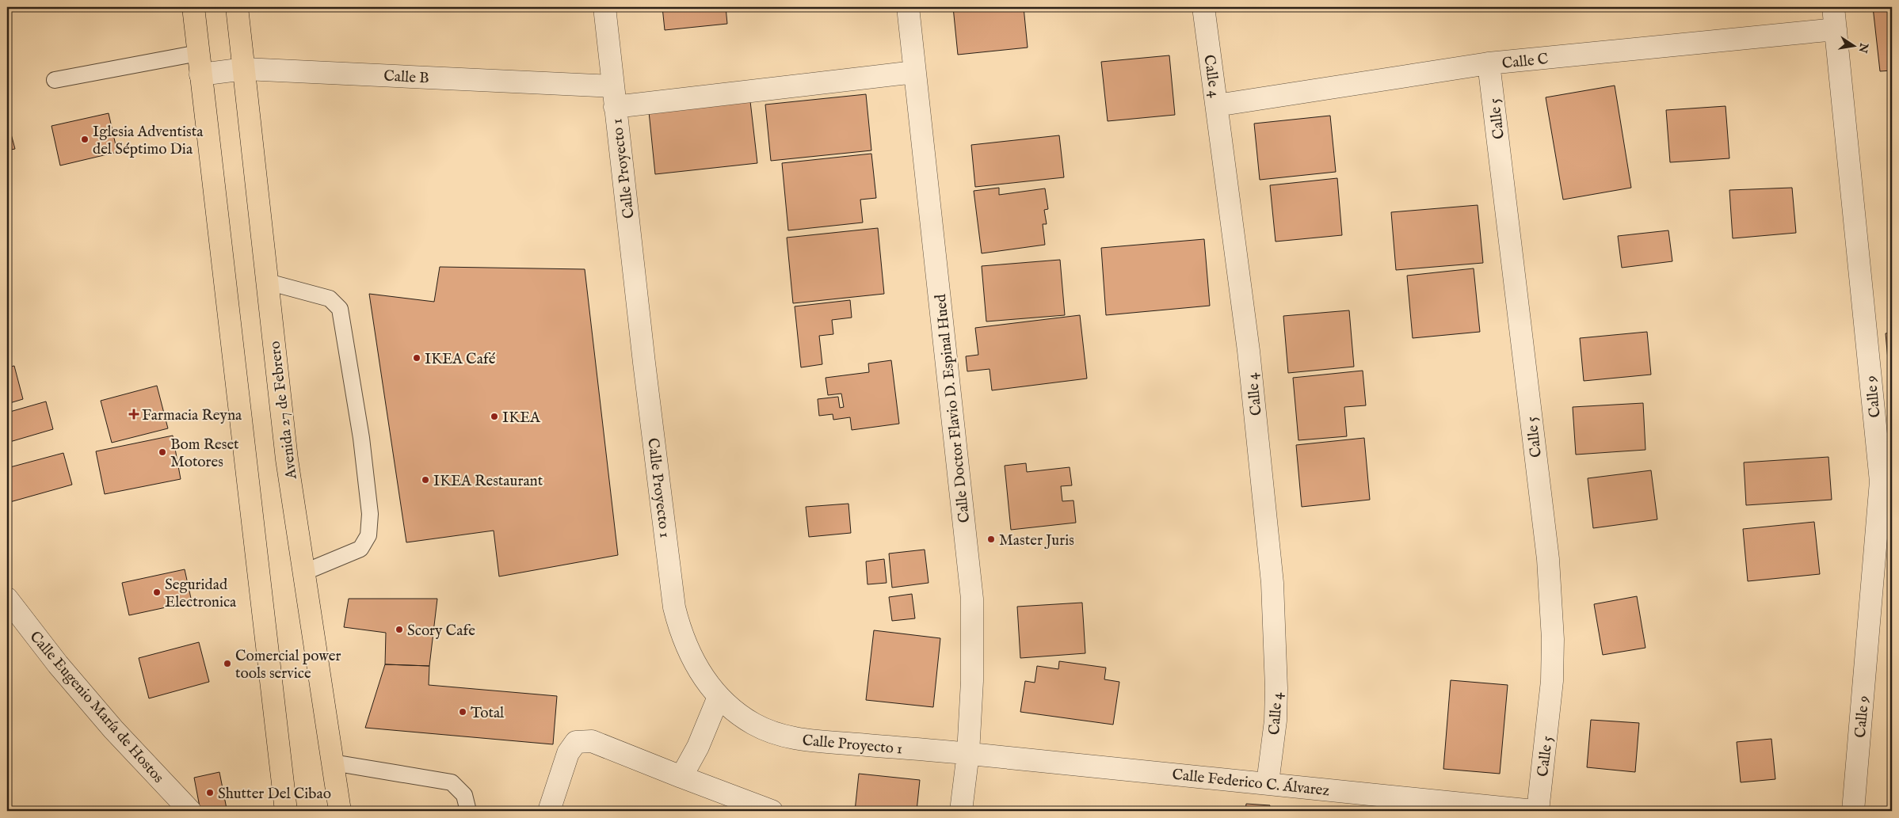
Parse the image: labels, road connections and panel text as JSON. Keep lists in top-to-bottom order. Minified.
{"streets":{"main road":["Avenida 27 de Febrero"],"street":["Calle C","Calle B","Calle 4","Calle 5","Calle Proyecto 1","Calle 9","Calle Doctor Flavio D. Espinal Hued","Calle Eugenio María de Hostos","Calle Federico C. Álvarez"]},"crossings":[["Calle C","Calle 4"],["Calle C","Calle 5"],["Calle C","Calle 9"],["Calle B","Calle Proyecto 1"],["Calle B","Calle Doctor Flavio D. Espinal Hued"],["Calle B","Avenida 27 de Febrero"],["Calle 4","Calle Federico C. Álvarez"],["Calle Proyecto 1","Calle Doctor Flavio D. Espinal Hued"],["Calle Proyecto 1","Calle Federico C. Álvarez"],["Calle Doctor Flavio D. Espinal Hued","Calle Federico C. Álvarez"]],"places":{"other":["Iglesia Adventista del Séptimo Dia","IKEA Café","IKEA","Bom Reset Motores","IKEA Restaurant","Master Juris","Seguridad Electronica","Scory Cafe","Comercial power tools service","Total","Shutter Del Cibao"],"health":["Farmacia Reyna"]},"north":"right"}
